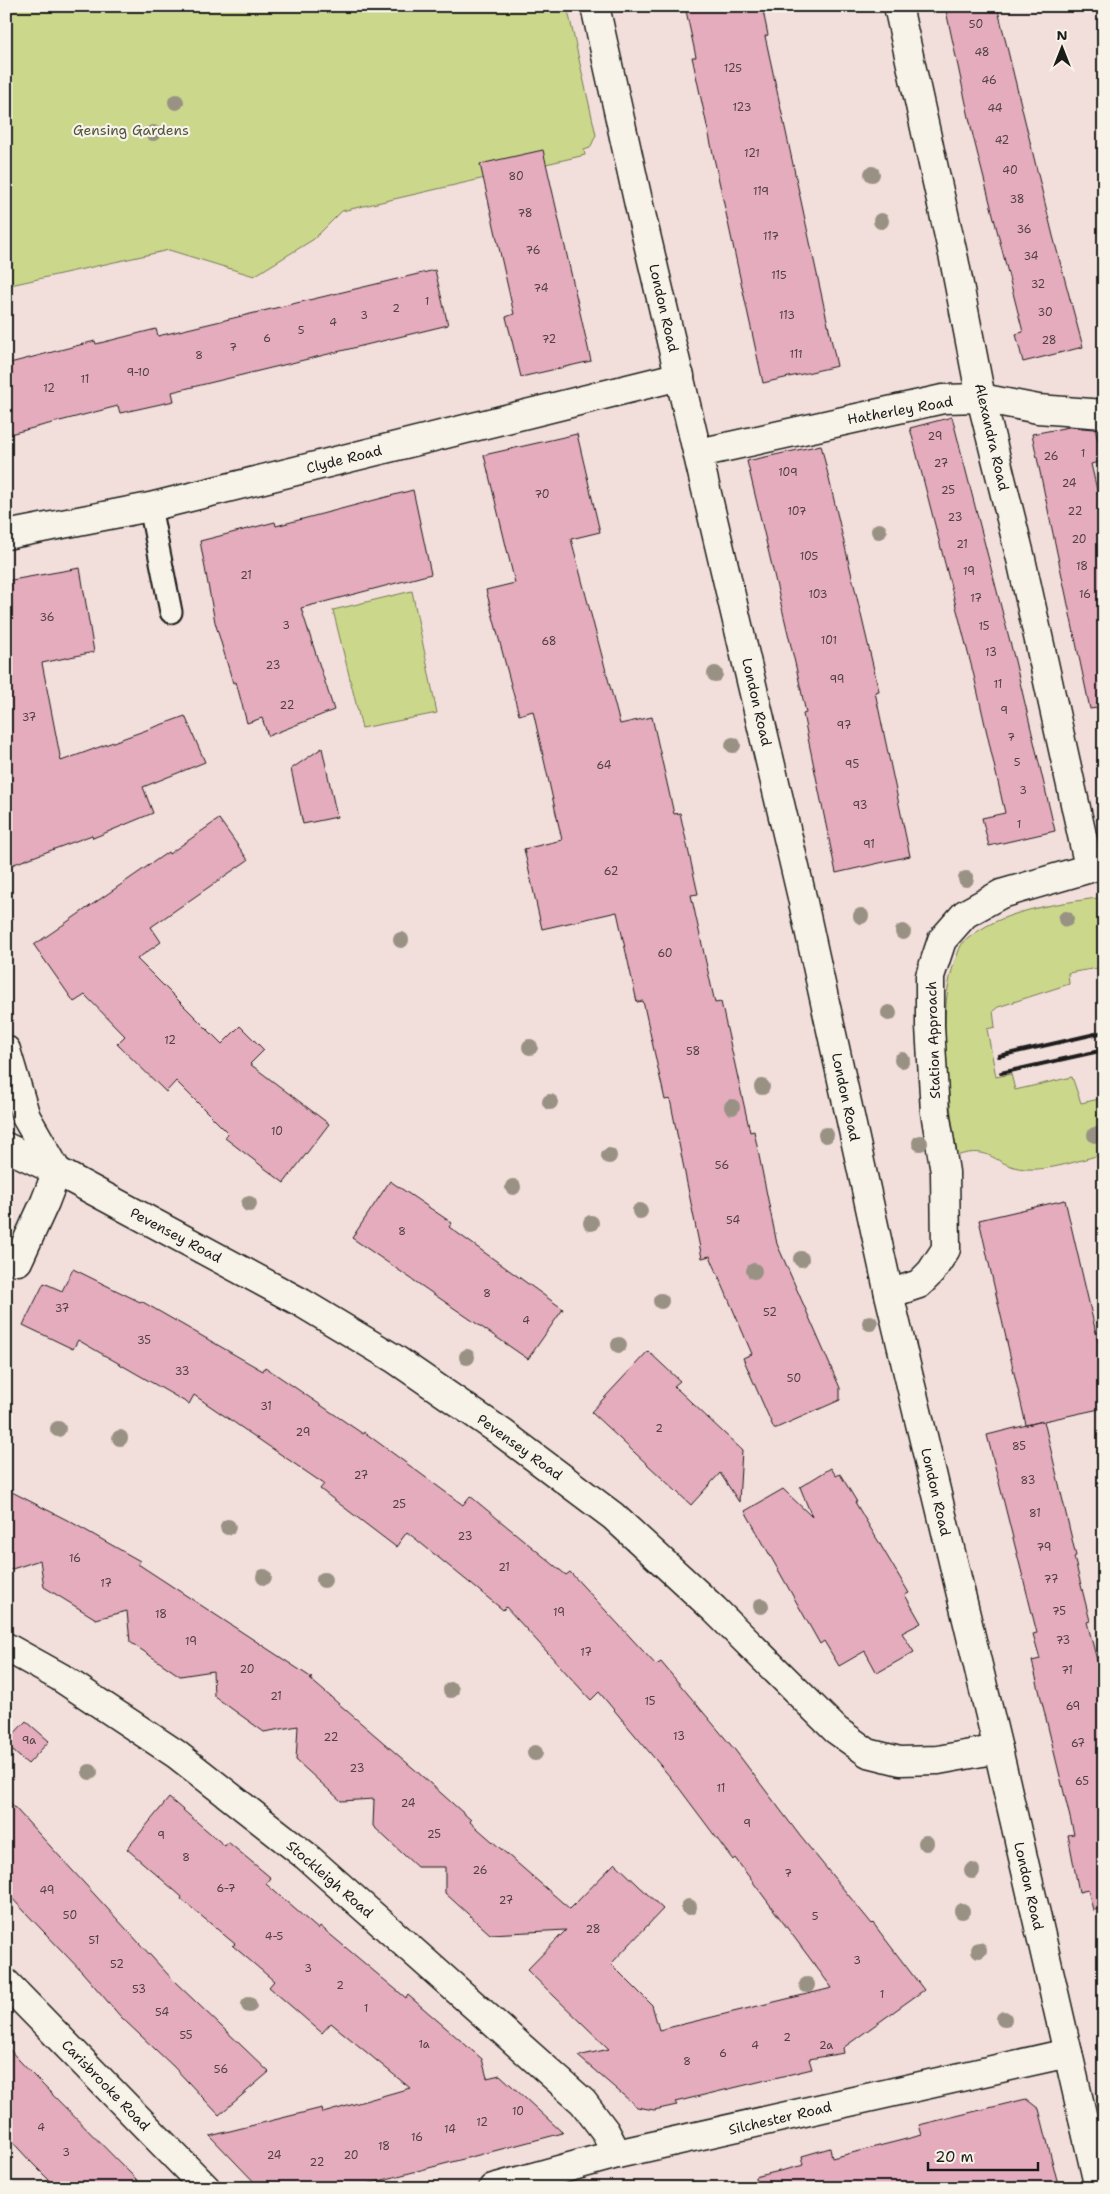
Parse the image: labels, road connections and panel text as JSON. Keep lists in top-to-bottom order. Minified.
{"streets":{"street":["London Road","Hatherley Road","Alexandra Road","Clyde Road","Station Approach","Pevensey Road","Stockleigh Road","Carisbrooke Road","Silchester Road"]},"crossings":[["London Road","Hatherley Road"],["London Road","Clyde Road"],["London Road","Station Approach"],["London Road","Pevensey Road"],["London Road","Silchester Road"],["Hatherley Road","Alexandra Road"],["Alexandra Road","Station Approach"],["Stockleigh Road","Silchester Road"]],"parks":["Gensing Gardens"],"house_numbers":["50","48","125","46","123","44","42","121","40","80","119","38","78","36","117","76","34","115","32","74","1","2","30","3","113","4","5","6","72","28","7","111","8","9-10","11","12","29","1","26","27","109","24","25","70","107","22","23","20","21","105","18","19","21","103","16","17","36","3","15","101","68","13","23","99","11","22","9","37","97","7","5","95","64","3","93","1","91","62","60","12","58","10","56","54","8","8","37","52","4","35","33","50","31","2","29","85","27","83","25","81","23","79","16","21","77","17","75","19","18","73","19","17","20","71","21","15","69","13","22","9a","67","23","65","11","24","9","25","9","8","26","7","6-7","49","27","50","5","28","4-5","51","3","52","3","2","53","1","1","54","55","2","1a","4","2a","6","8","56","10","12","4","14","16","18","3","24","20","22"],"scale_bar":"20 m","north":"top"}
